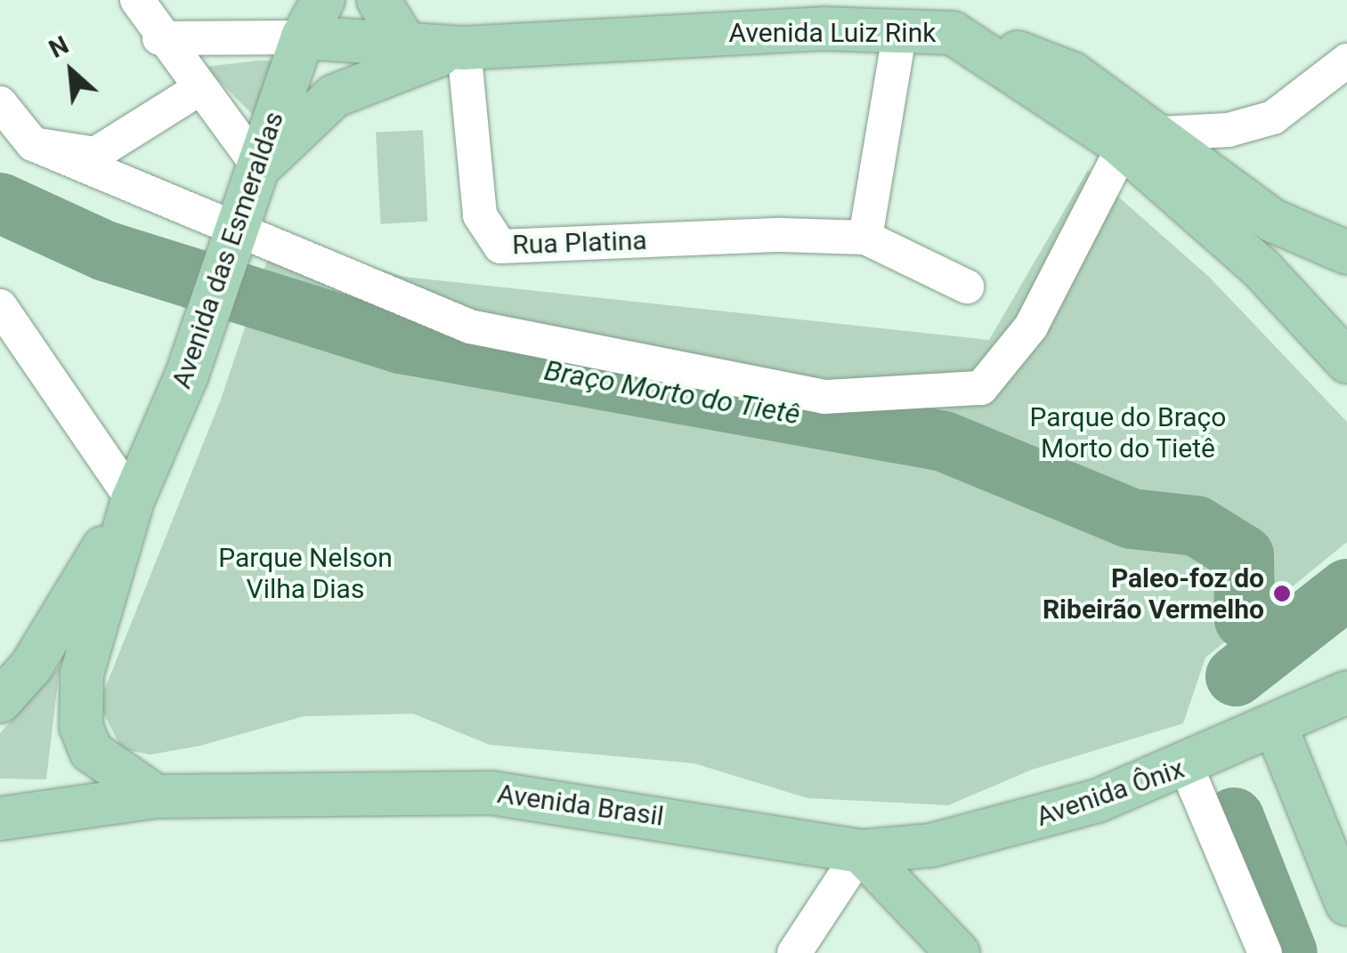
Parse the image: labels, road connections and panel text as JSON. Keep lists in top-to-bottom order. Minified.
{"streets":{"main road":["Avenida Luiz Rink","Avenida das Esmeraldas","Avenida Ônix","Avenida Brasil"],"street":["Rua Platina"]},"crossings":[["Avenida Luiz Rink","Rua Platina"],["Avenida Luiz Rink","Avenida das Esmeraldas"],["Avenida Ônix","Avenida Brasil"]],"water":["Braço Morto do Tietê"],"parks":["Parque do Braço Morto do Tietê","Parque Nelson Vilha Dias"],"places":["Paleo-foz do Ribeirão Vermelho"],"north":"top left"}
